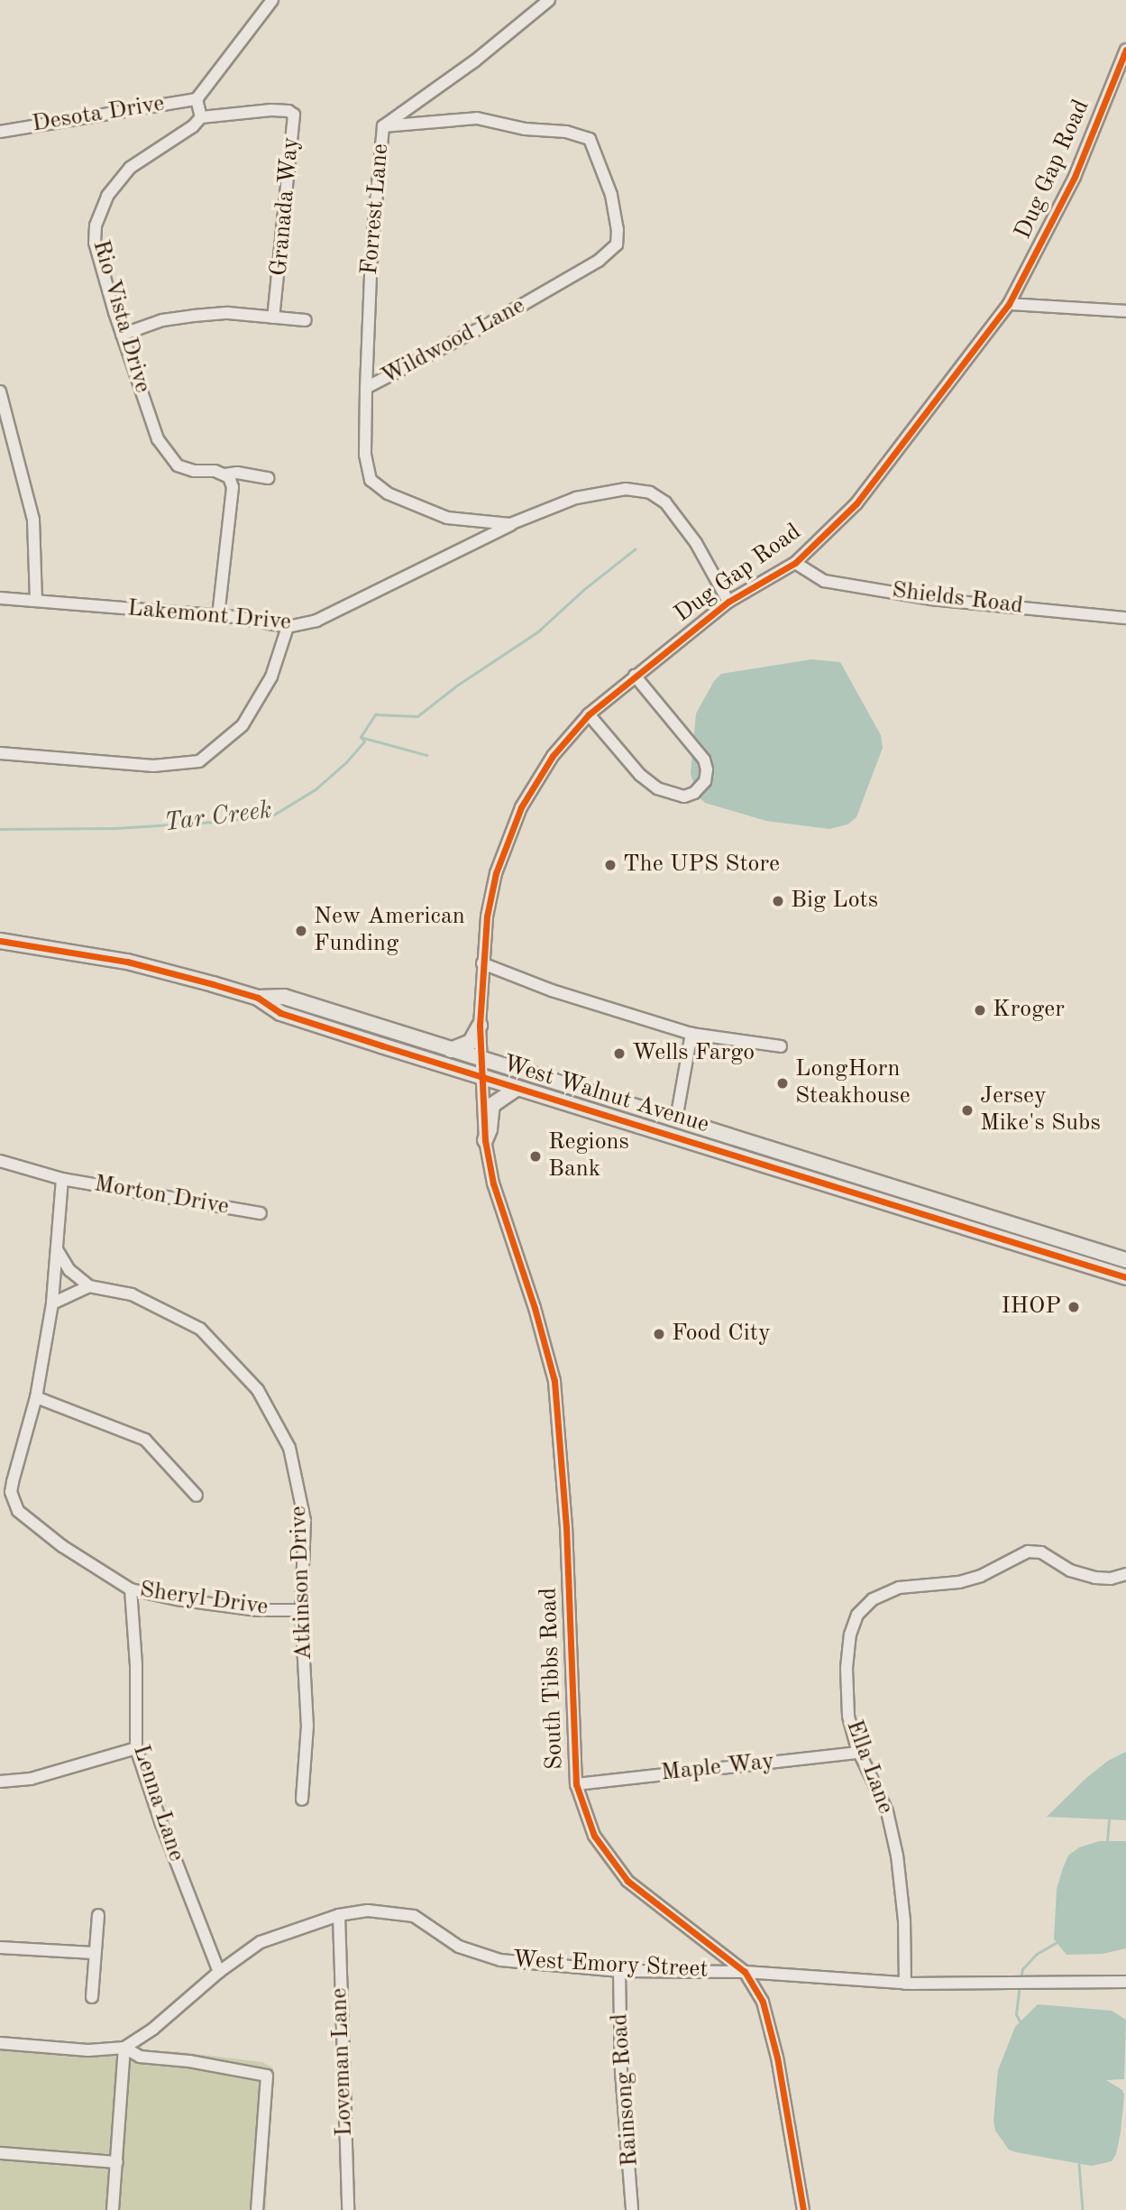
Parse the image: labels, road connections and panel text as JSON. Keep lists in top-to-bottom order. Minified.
{"streets":{"main road":["West Walnut Avenue"],"street":["Desota Drive","Dug Gap Road","Granada Way","Forrest Lane","Rio Vista Drive","Wildwood Lane","Shields Road","Lakemont Drive","Morton Drive","Atkinson Drive","Sheryl Drive","South Tibbs Road","Ella Lane","Maple Way","Lenna Lane","West Emory Street","Loveman Lane","Rainsong Road"]},"crossings":[["Dug Gap Road","Wildwood Lane"],["Dug Gap Road","Shields Road"],["Dug Gap Road","West Walnut Avenue"],["Dug Gap Road","South Tibbs Road"],["Granada Way","Rio Vista Drive"],["Forrest Lane","Wildwood Lane"],["Wildwood Lane","Lakemont Drive"],["West Walnut Avenue","South Tibbs Road"],["Atkinson Drive","Sheryl Drive"],["Sheryl Drive","Lenna Lane"],["South Tibbs Road","Maple Way"],["South Tibbs Road","West Emory Street"],["Ella Lane","Maple Way"],["Lenna Lane","West Emory Street"],["West Emory Street","Loveman Lane"],["West Emory Street","Rainsong Road"]],"water":["Tar Creek"],"places":["The UPS Store","Big Lots","New American Funding","Kroger","Wells Fargo","LongHorn Steakhouse","Jersey Mike's Subs","Regions Bank","IHOP","Food City"]}
